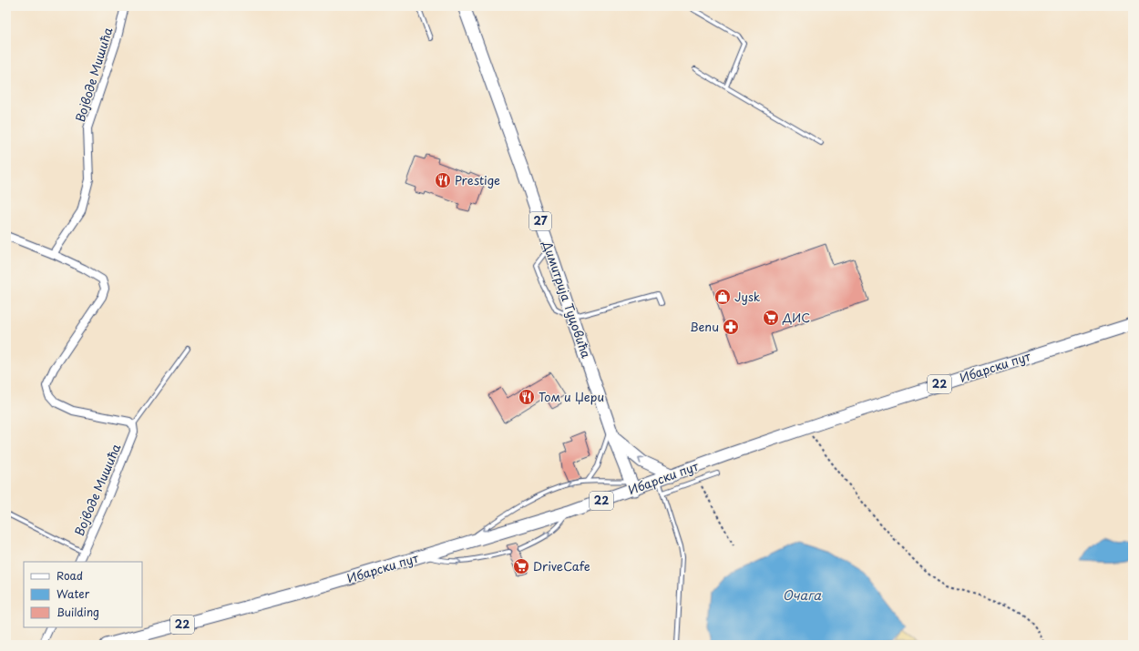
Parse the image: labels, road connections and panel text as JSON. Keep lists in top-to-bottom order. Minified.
{"streets":{"main road":["27","Димитрија Туцовића","Ибарски пут","22"],"street":["Војводе Мишића"]},"crossings":[["Димитрија Туцовића","Ибарски пут"]],"water":["Очага"],"places":{"restaurant":["Prestige","Том и Џери"],"shop":["Jysk"],"supermarket":["ДИС","DriveCafe"],"pharmacy":["Benu"]},"legend":["Road","Water","Building"]}
